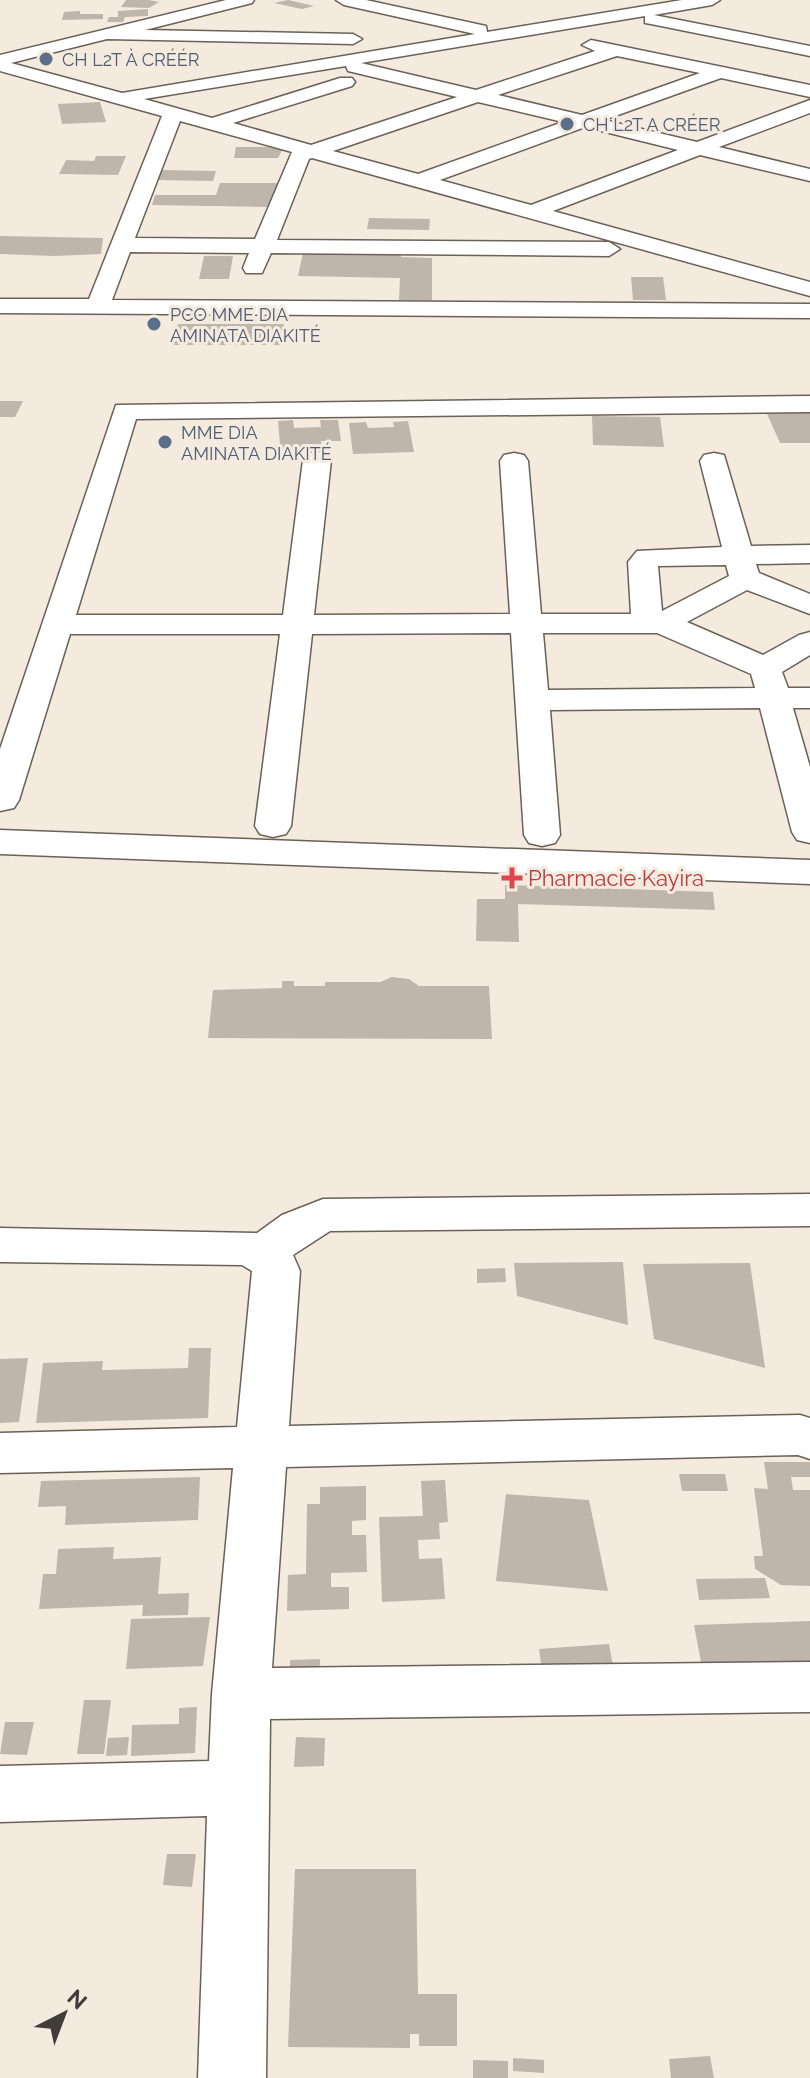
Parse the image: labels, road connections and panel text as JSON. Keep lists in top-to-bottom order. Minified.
{"places":{"other":["CH L2T À CRÉÉR","CH L2T A CRÉER","PCO MME DIA AMINATA DIAKITÉ","MME DIA AMINATA DIAKITÉ"],"health":["Pharmacie Kayira"]},"north":"top right"}
